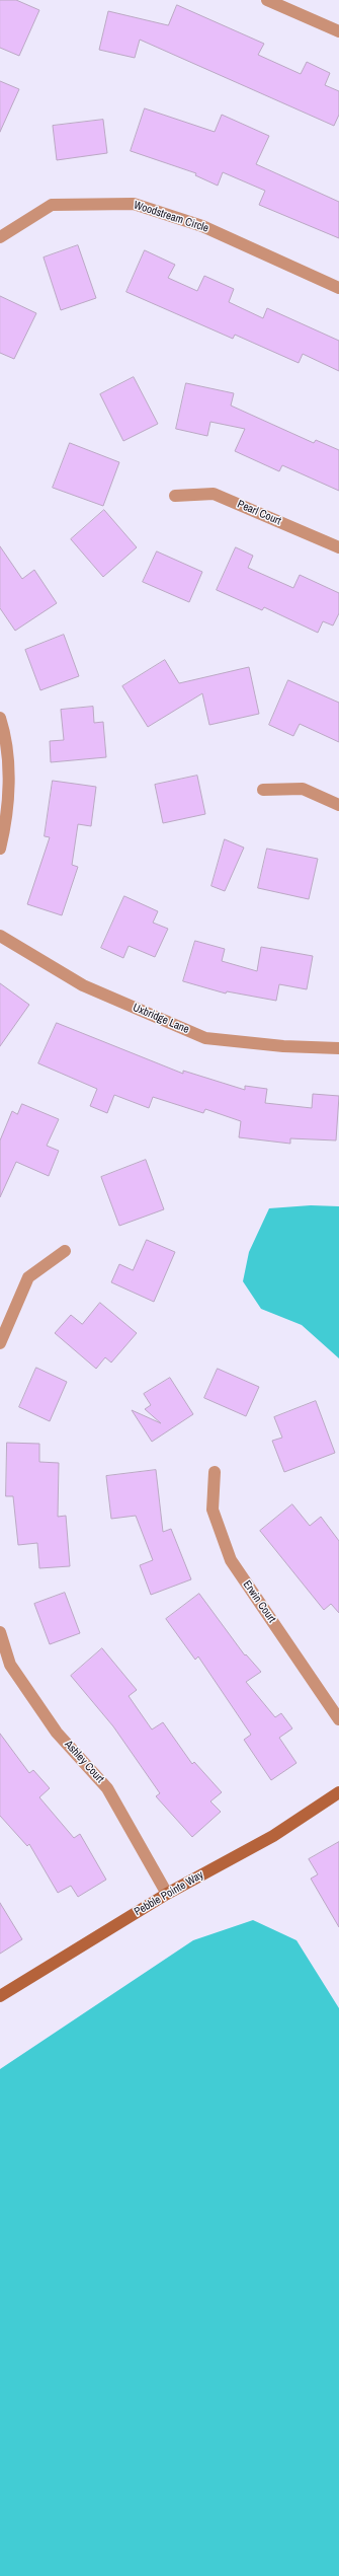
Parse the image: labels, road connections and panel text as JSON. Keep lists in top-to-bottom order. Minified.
{"streets":{"street":["Woodstream Circle","Pearl Court","Uxbridge Lane","Erwin Court","Ashley Court","Pebble Pointe Way"]},"crossings":[["Ashley Court","Pebble Pointe Way"]]}
